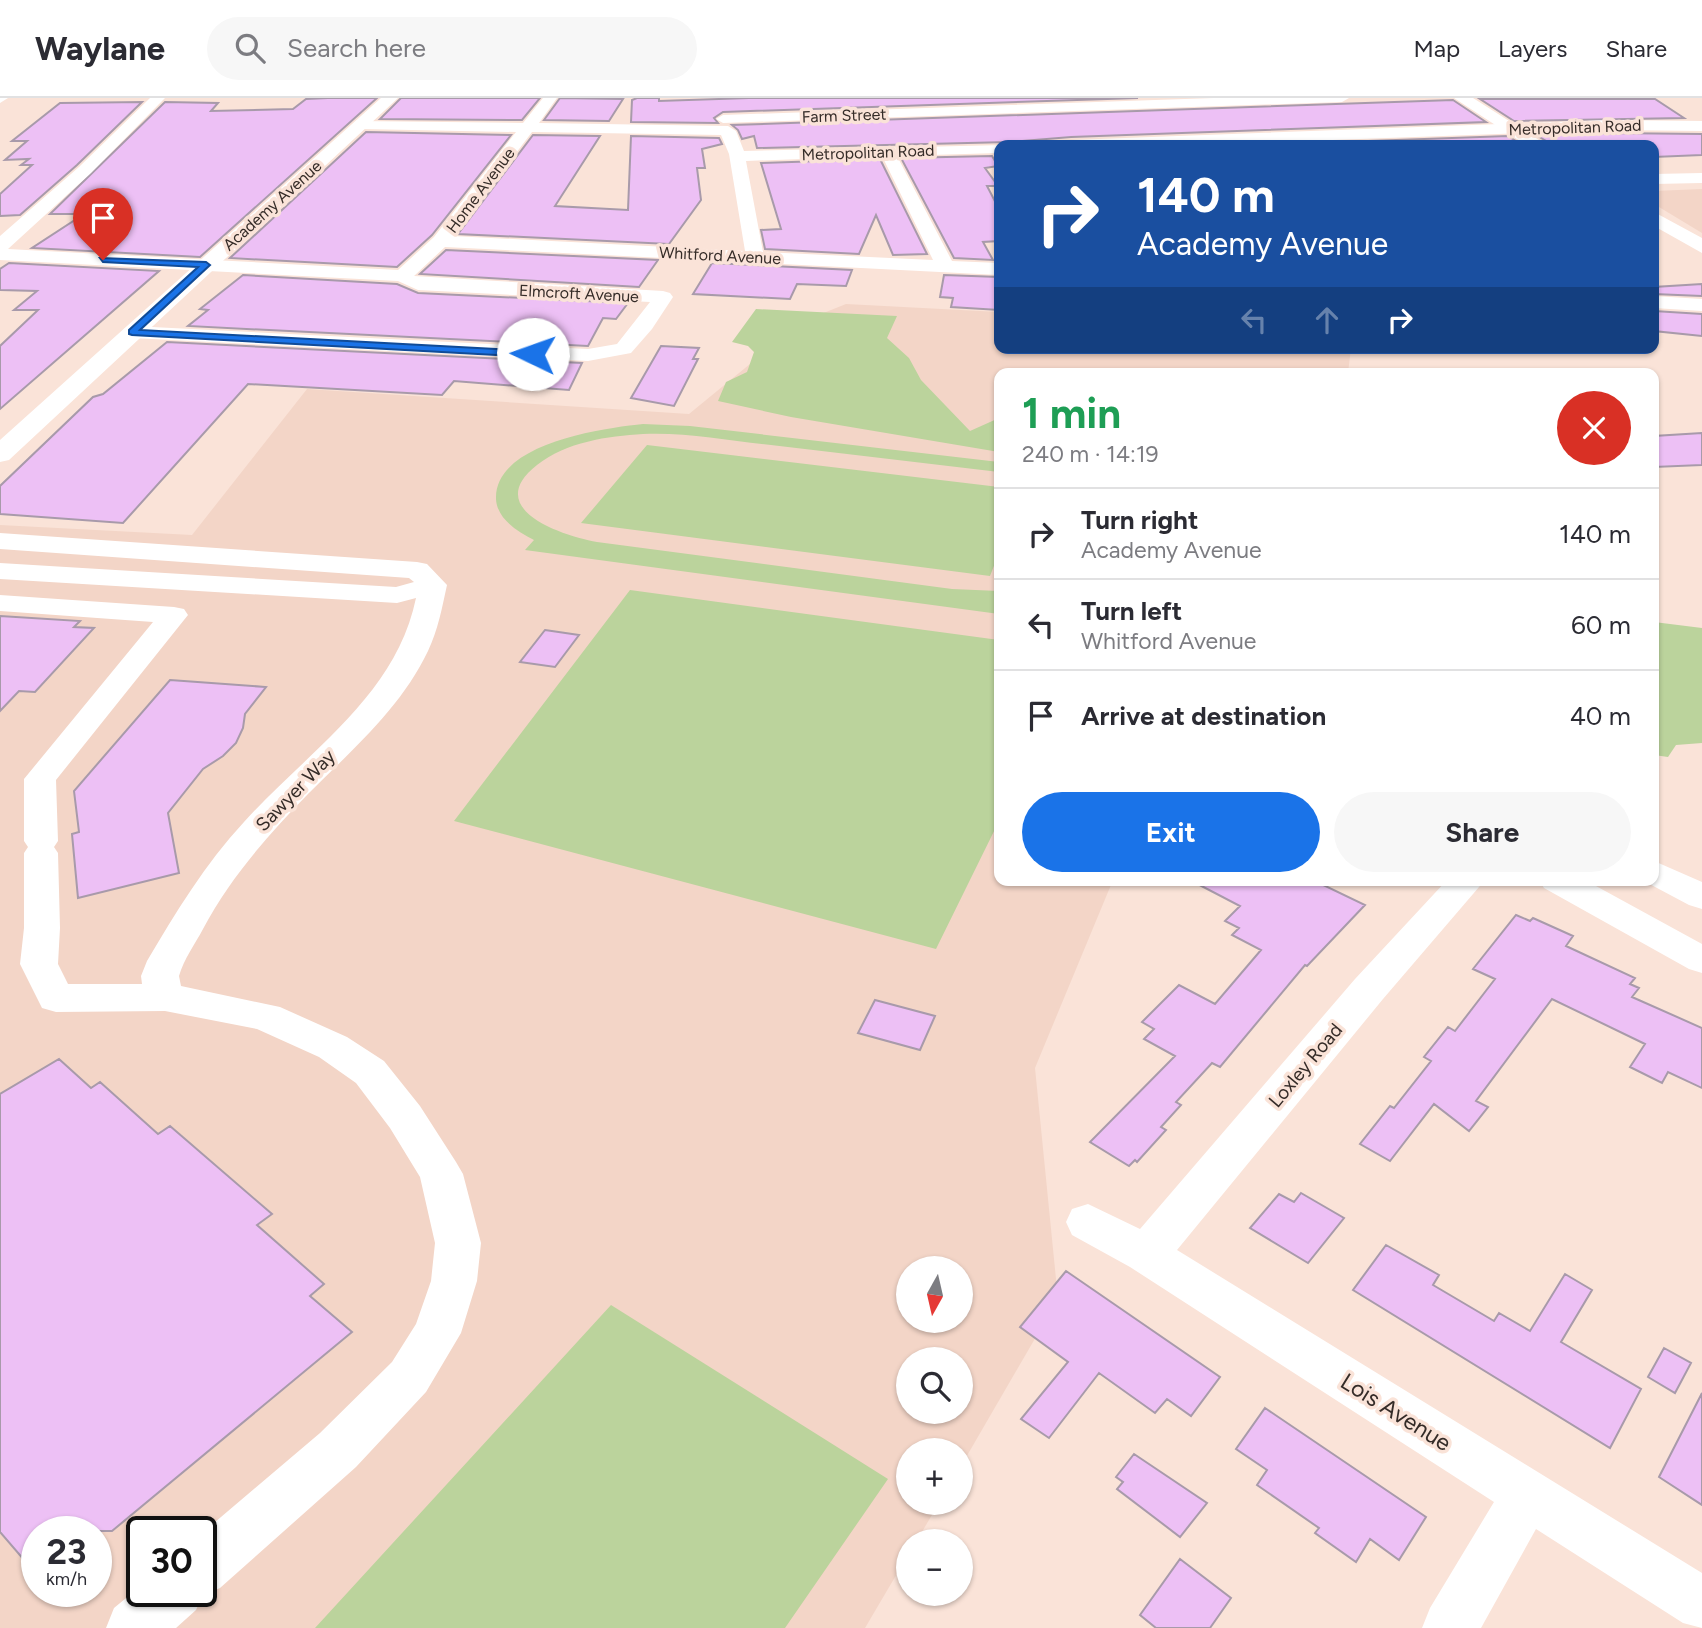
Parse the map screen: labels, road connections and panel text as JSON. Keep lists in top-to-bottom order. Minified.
{"streets":{"street":["Farm Street","Metropolitan Road","Home Avenue","Academy Avenue","Whitford Avenue","Elmcroft Avenue","Sawyer Way","Loxley Road","Lois Avenue"]},"crossings":[["Farm Street","Home Avenue"],["Farm Street","Academy Avenue"],["Home Avenue","Whitford Avenue"],["Home Avenue","Elmcroft Avenue"],["Academy Avenue","Elmcroft Avenue"],["Loxley Road","Lois Avenue"]],"north":"bottom","page":{"header":"Waylane","search":"Search here","nav":["Map","Layers","Share"],"turn":["140 m","Academy Avenue"],"heading":["1 min","240 m · 14:19"],"list":[{"name":"Turn right","note":"Academy Avenue","value":"140 m"},{"name":"Turn left","note":"Whitford Avenue","value":"60 m"},{"name":"Arrive at destination","value":"40 m"}],"buttons":["Exit","Share"],"map_buttons":["+","−"],"speed":"23 km/h","limit":"30"}}
